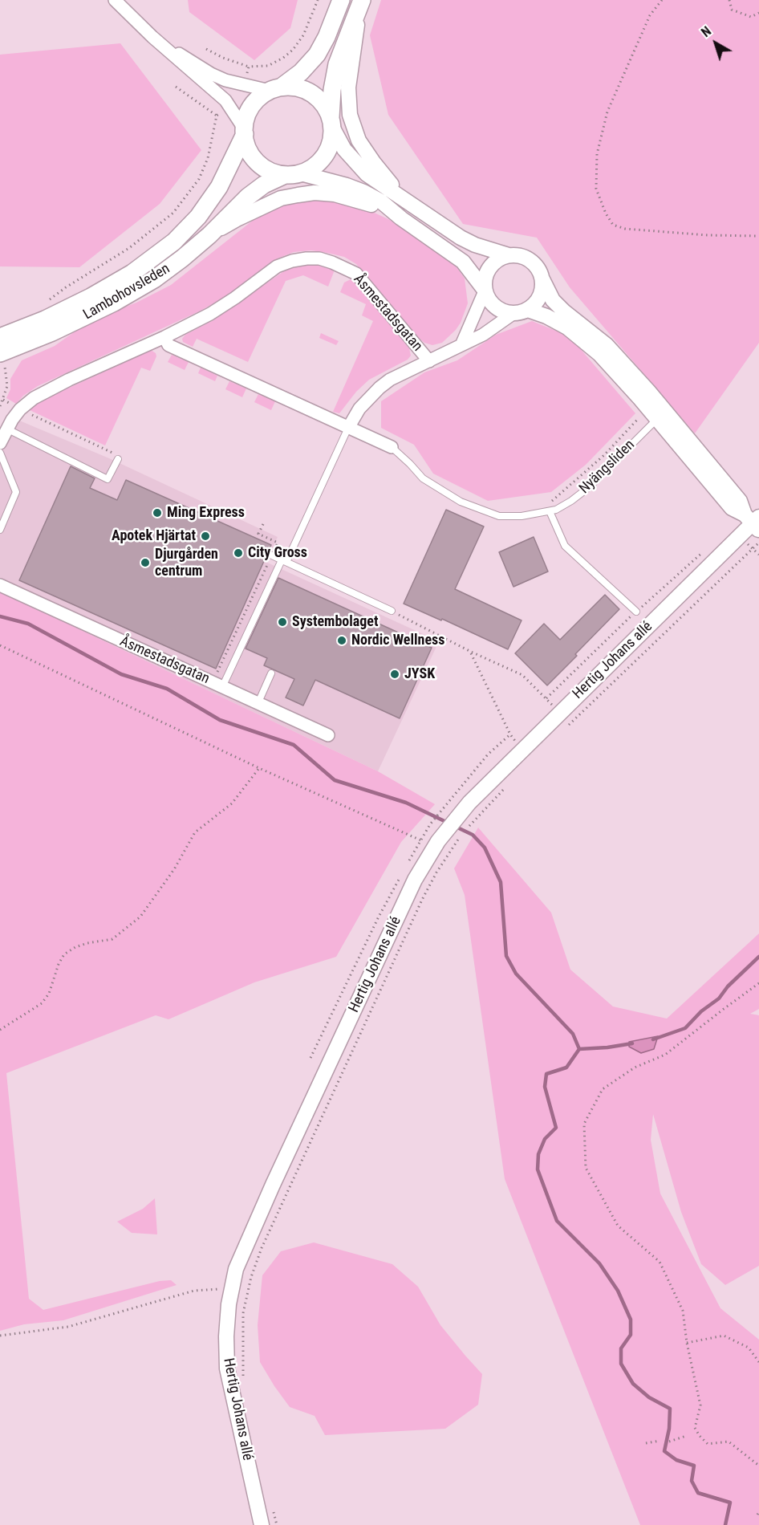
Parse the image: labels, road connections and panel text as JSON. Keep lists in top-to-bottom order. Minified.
{"streets":{"main road":["Lambohovsleden"],"street":["Åsmestadsgatan","Hertig Johans allé"],"lane":["Nyängsliden"]},"places":["Ming Express","Apotek Hjärtat","City Gross","Djurgården centrum","Systembolaget","Nordic Wellness","JYSK"],"north":"top left"}
